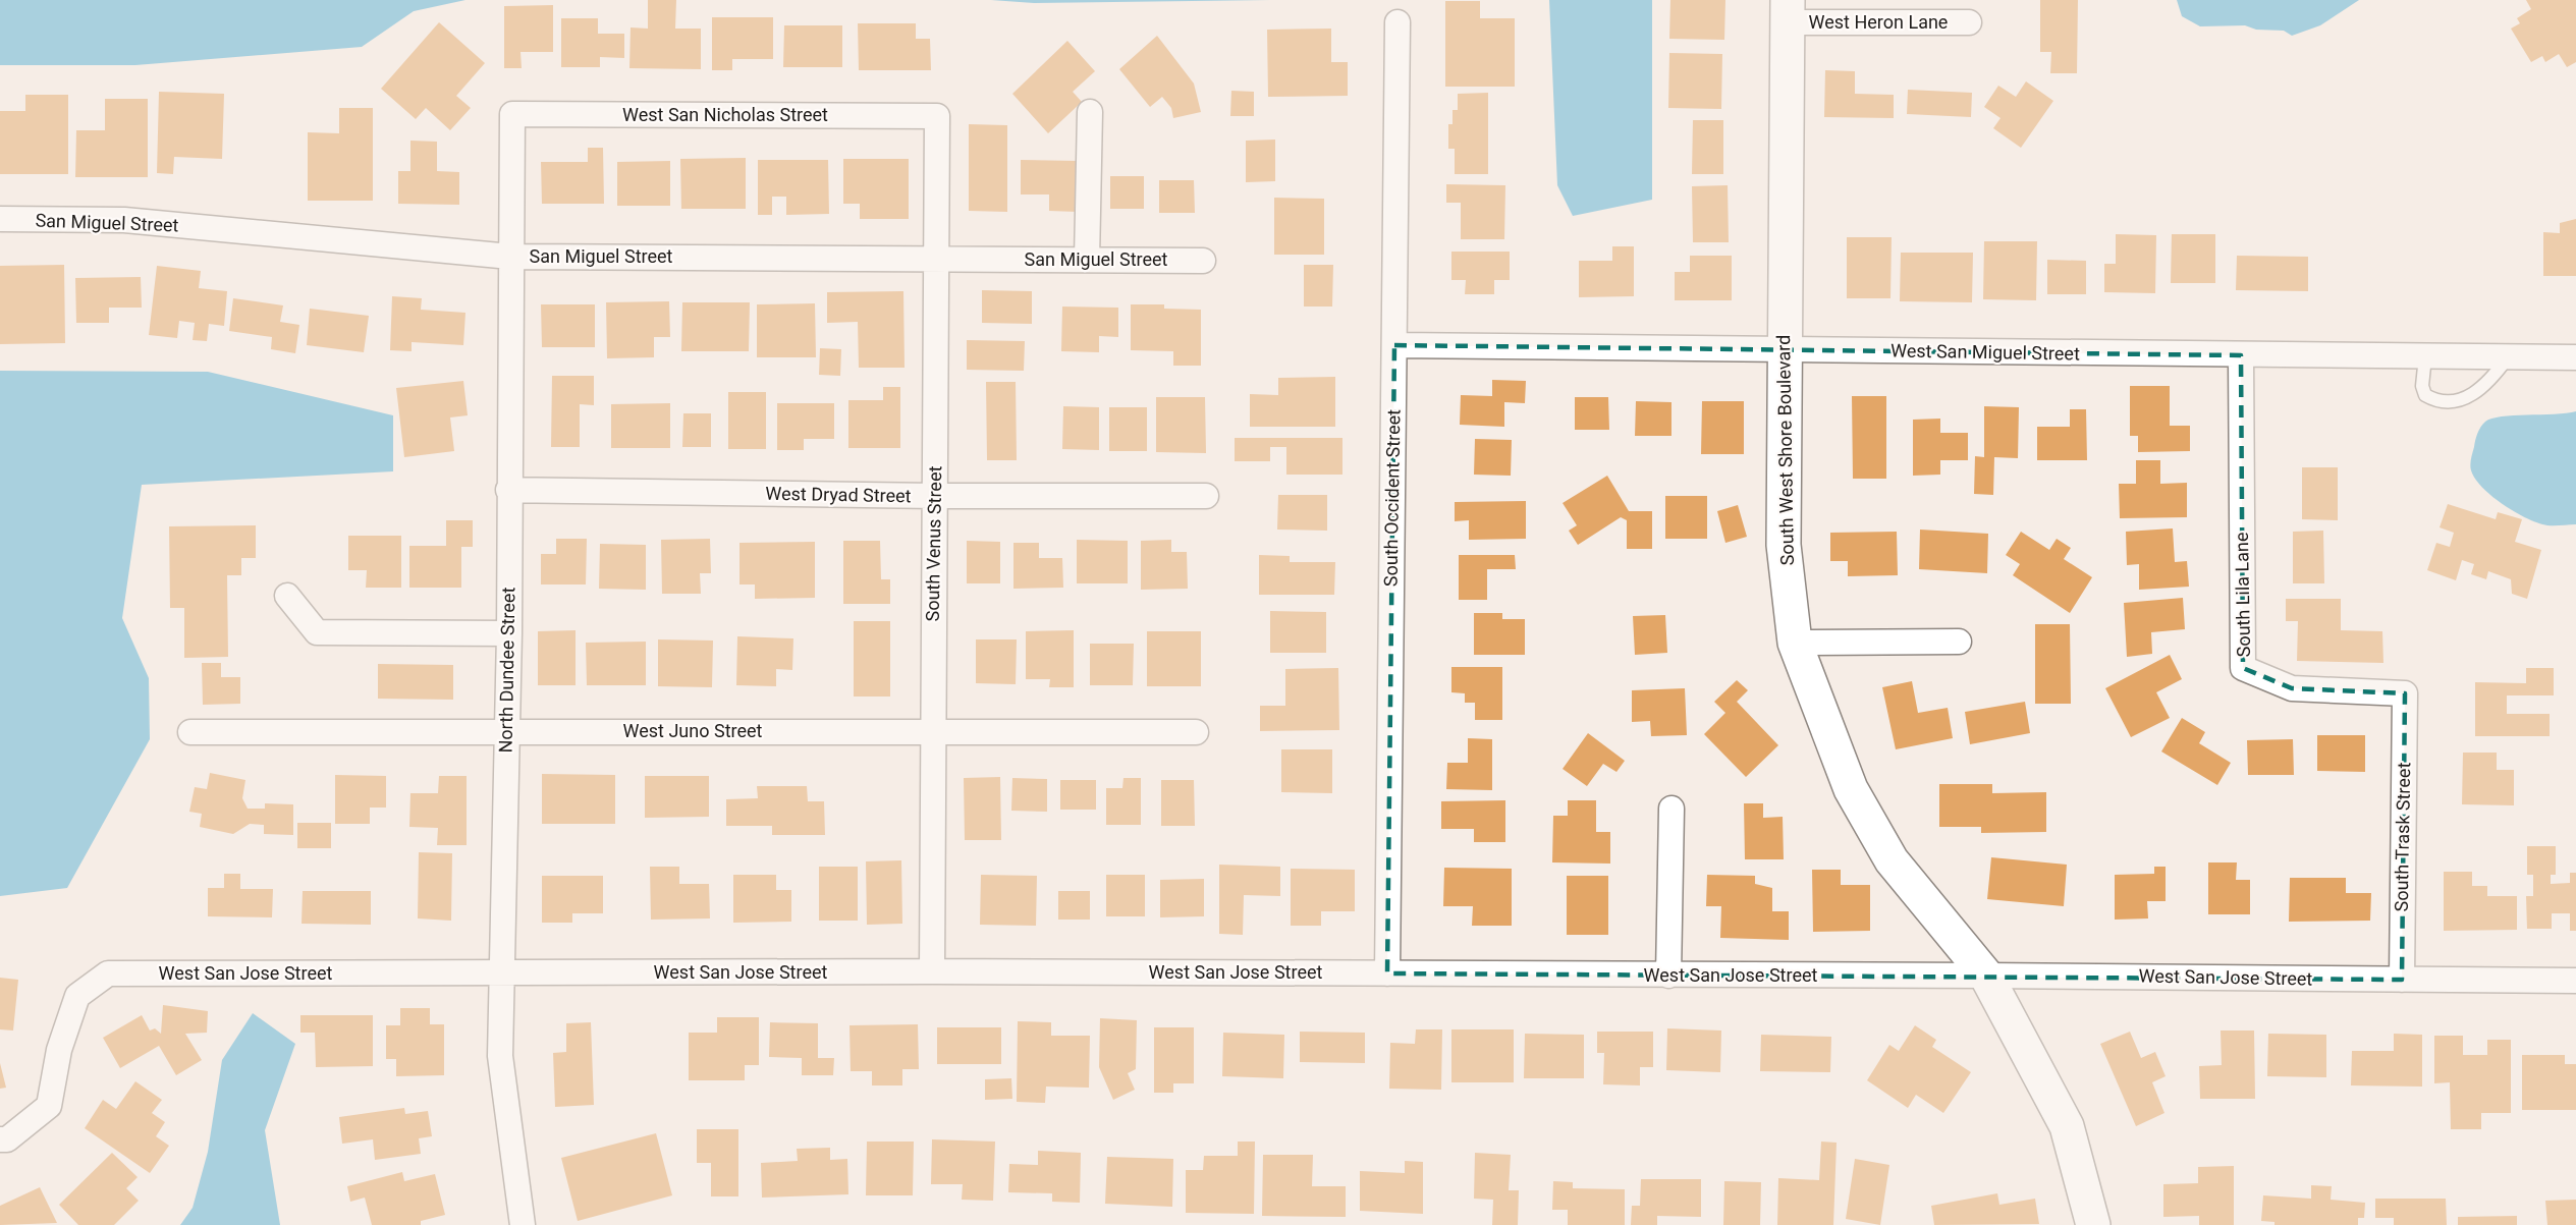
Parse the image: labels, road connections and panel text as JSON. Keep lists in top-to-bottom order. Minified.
{"streets":{"street":["West Heron Lane","West San Nicholas Street","San Miguel Street","West San Miguel Street","South West Shore Boulevard","West Dryad Street","South Occident Street","South Venus Street","South Lila Lane","North Dundee Street","West Juno Street","South Trask Street","West San Jose Street"]},"crossings":[["West Heron Lane","South West Shore Boulevard"],["West San Nicholas Street","South Venus Street"],["West San Nicholas Street","North Dundee Street"],["San Miguel Street","South Venus Street"],["San Miguel Street","North Dundee Street"],["West San Miguel Street","South West Shore Boulevard"],["West San Miguel Street","South Occident Street"],["West San Miguel Street","South Lila Lane"],["South West Shore Boulevard","West San Jose Street"],["West Dryad Street","South Venus Street"],["West Dryad Street","North Dundee Street"],["South Occident Street","West San Jose Street"],["South Venus Street","West Juno Street"],["South Venus Street","West San Jose Street"],["South Lila Lane","South Trask Street"],["North Dundee Street","West Juno Street"],["North Dundee Street","West San Jose Street"],["South Trask Street","West San Jose Street"]]}
